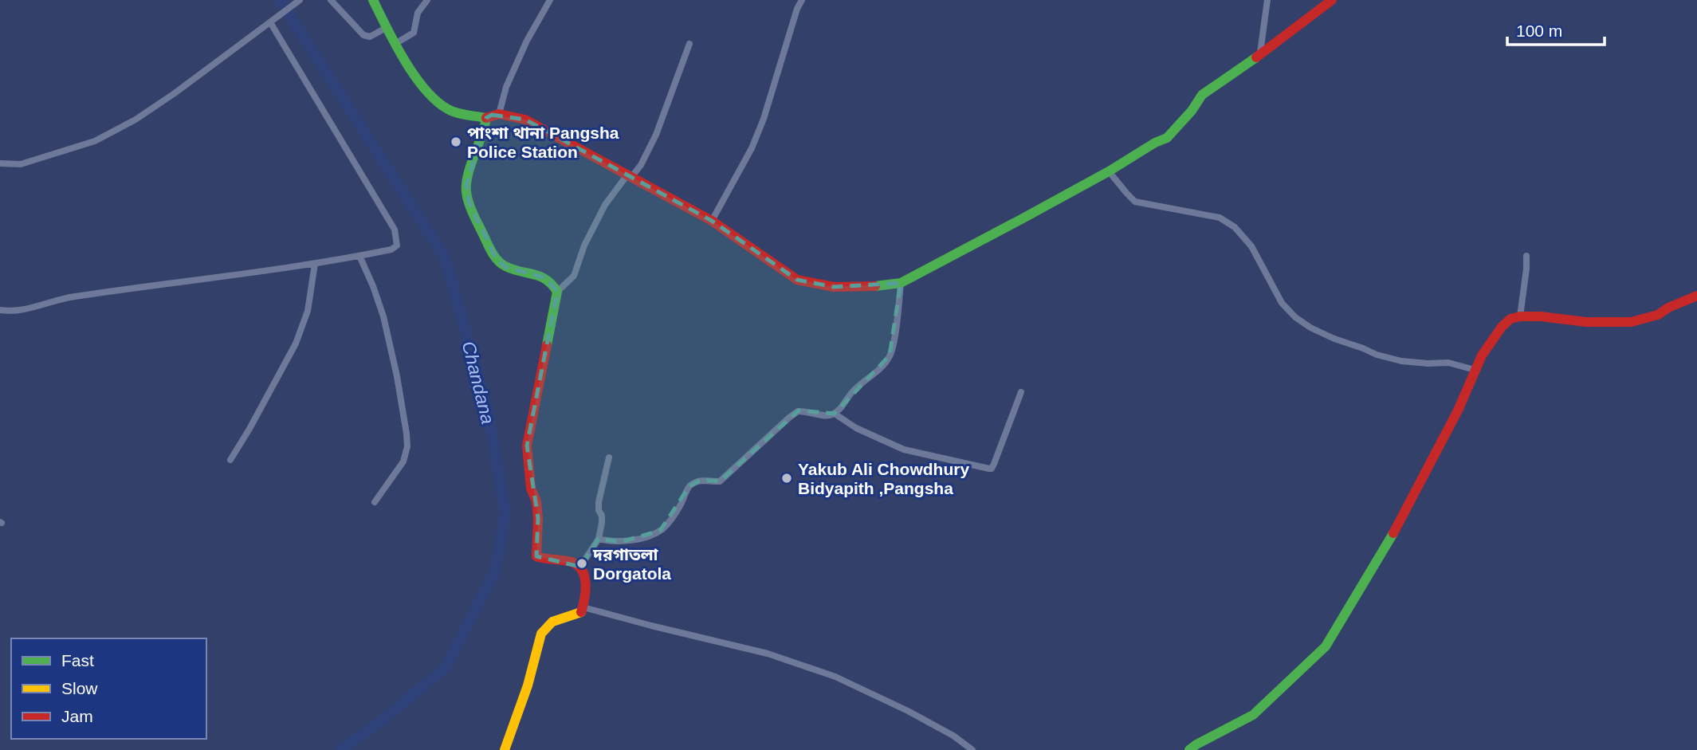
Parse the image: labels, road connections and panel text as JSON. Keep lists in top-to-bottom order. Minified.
{"water":["Chandana"],"places":["পাংশা থানা Pangsha Police Station","Yakub Ali Chowdhury Bidyapith ,Pangsha","দরগাতলা Dorgatola"],"legend":["Fast","Slow","Jam"],"scale_bar":"100 m"}
